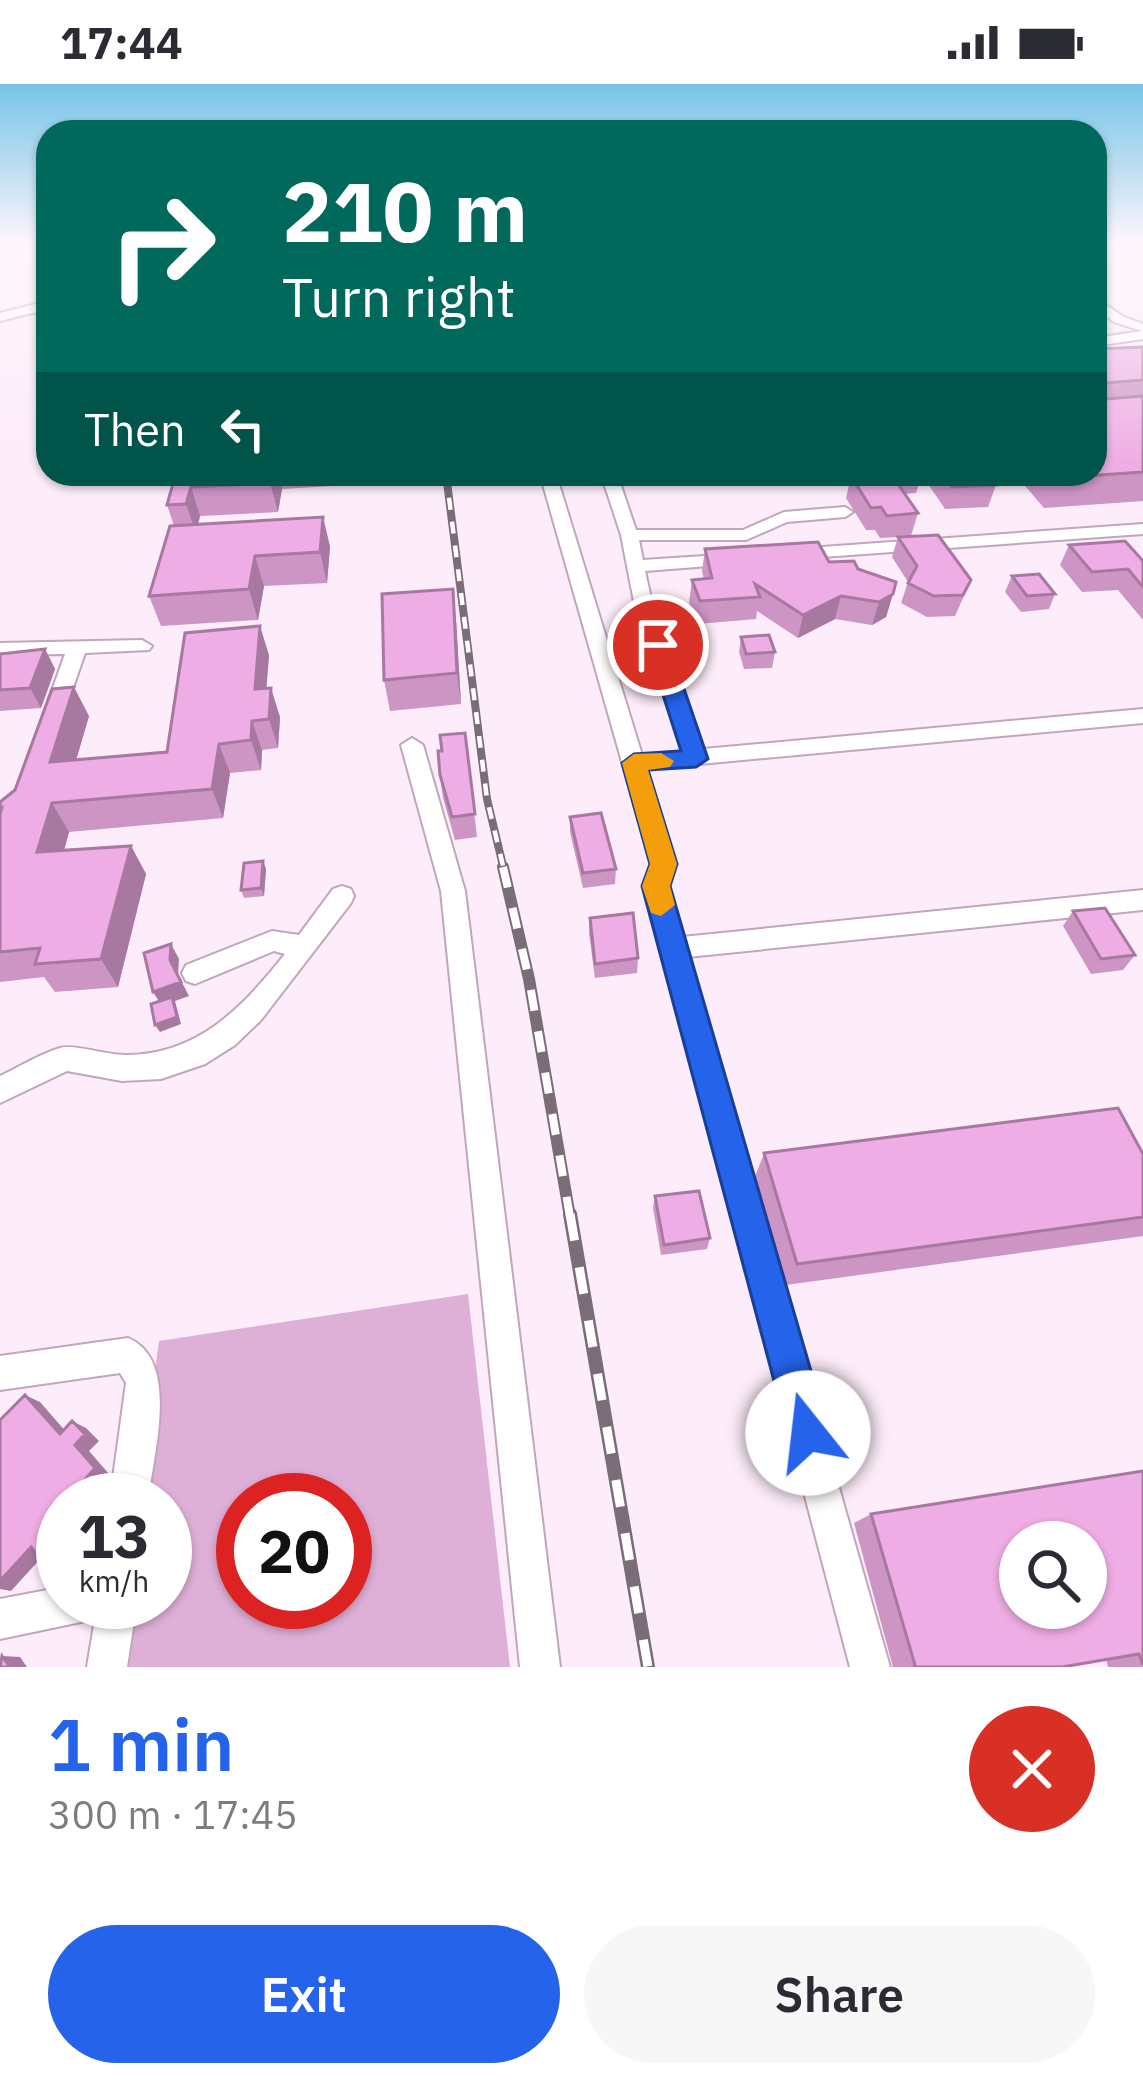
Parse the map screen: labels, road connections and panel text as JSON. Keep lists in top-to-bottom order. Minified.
{"page":{"status":"17:44","turn":["210 m","Turn right"],"then":"Then","speed":"13 km/h","limit":"20","heading":["1 min","300 m · 17:45"],"buttons":["Exit","Share"]}}
